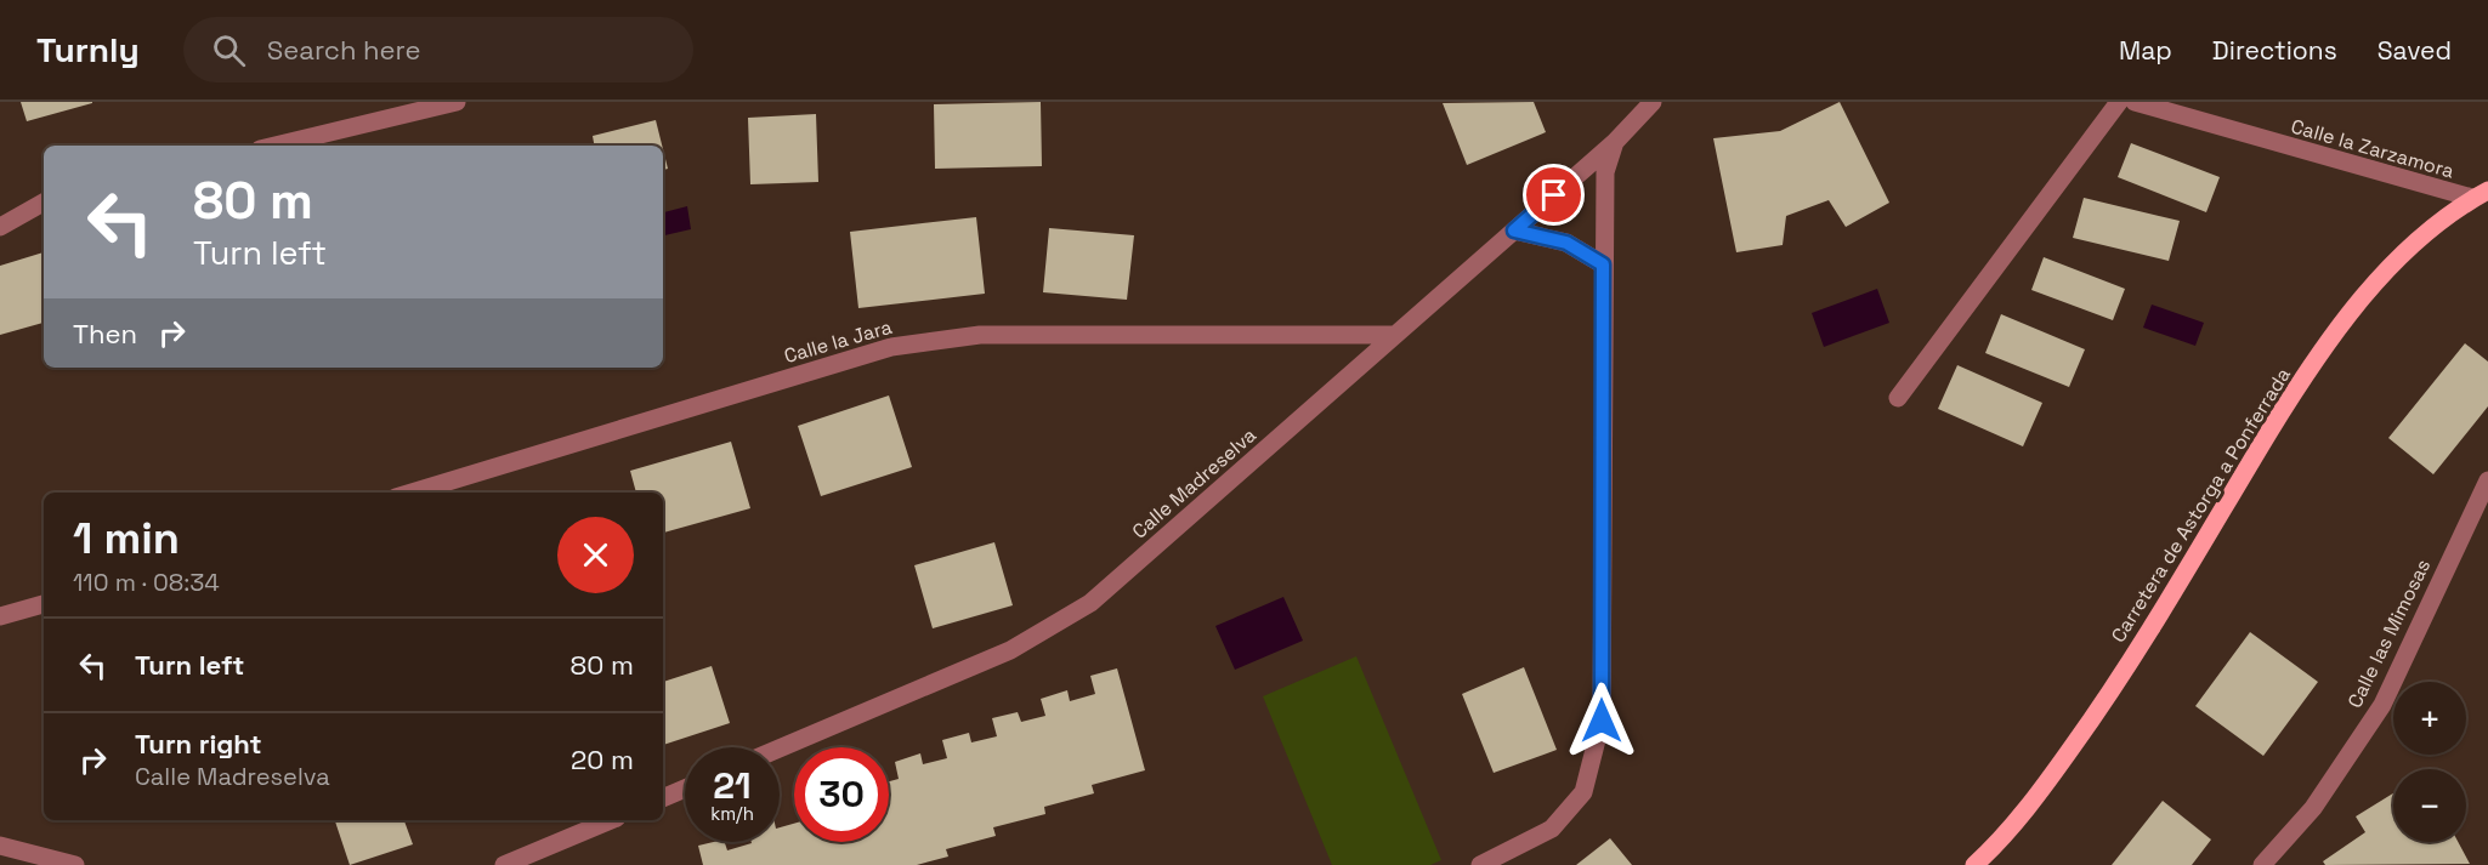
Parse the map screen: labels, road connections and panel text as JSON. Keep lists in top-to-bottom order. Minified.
{"streets":{"main road":["Carretera de Astorga a Ponferrada"],"street":["Calle la Zarzamora","Calle la Jara","Calle Madreselva","Calle las Mimosas"]},"crossings":[["Calle la Zarzamora","Carretera de Astorga a Ponferrada"],["Calle la Jara","Calle Madreselva"]],"page":{"header":"Turnly","search":"Search here","nav":["Map","Directions","Saved"],"turn":["80 m","Turn left"],"then":"Then","heading":["1 min","110 m · 08:34"],"list":[{"name":"Turn left","value":"80 m"},{"name":"Turn right","note":"Calle Madreselva","value":"20 m"}],"map_buttons":["+","−"],"speed":"21 km/h","limit":"30"}}
